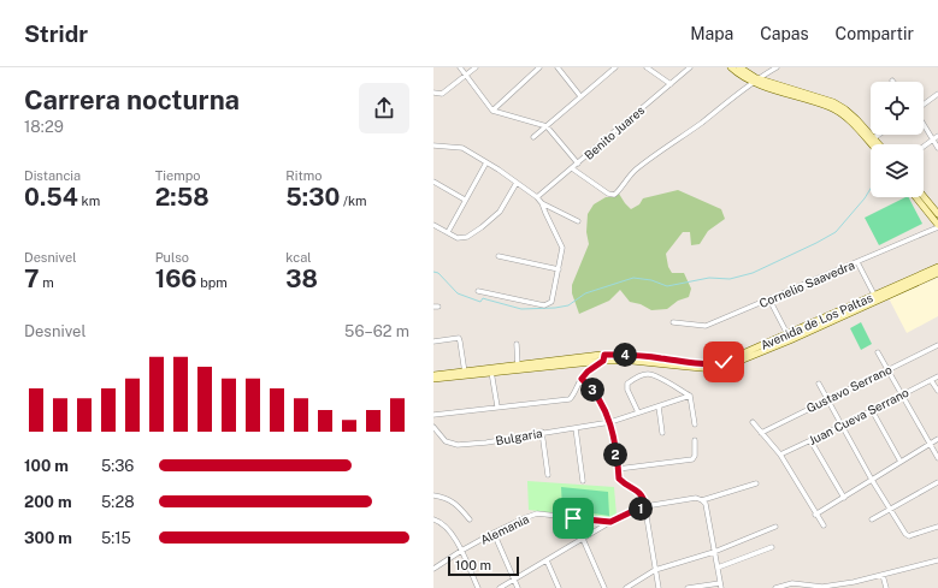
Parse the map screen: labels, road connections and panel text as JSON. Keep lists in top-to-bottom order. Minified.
{"streets":{"main road":["Avenida de Los Paltas"],"street":["Benito Juares","Cornelio Saavedra","Gustavo Serrano","Juan Cueva Serrano","Bulgaria","Alemania"]},"scale_bar":"100 m","page":{"header":"Stridr","nav":["Mapa","Capas","Compartir"],"heading":["Carrera nocturna","18:29"],"stats":[["Distancia","0.54 km"],["Tiempo","2:58"],["Ritmo","5:30 /km"],["Desnivel","7 m"],["Pulso","166 bpm"],["kcal","38"]],"chart":["Desnivel","56–62 m"],"pins":["4","3","2","1"],"list":[{"name":"100 m","note":"5:36"},{"name":"200 m","note":"5:28"},{"name":"300 m","note":"5:15"}],"scale":"100 m"}}
